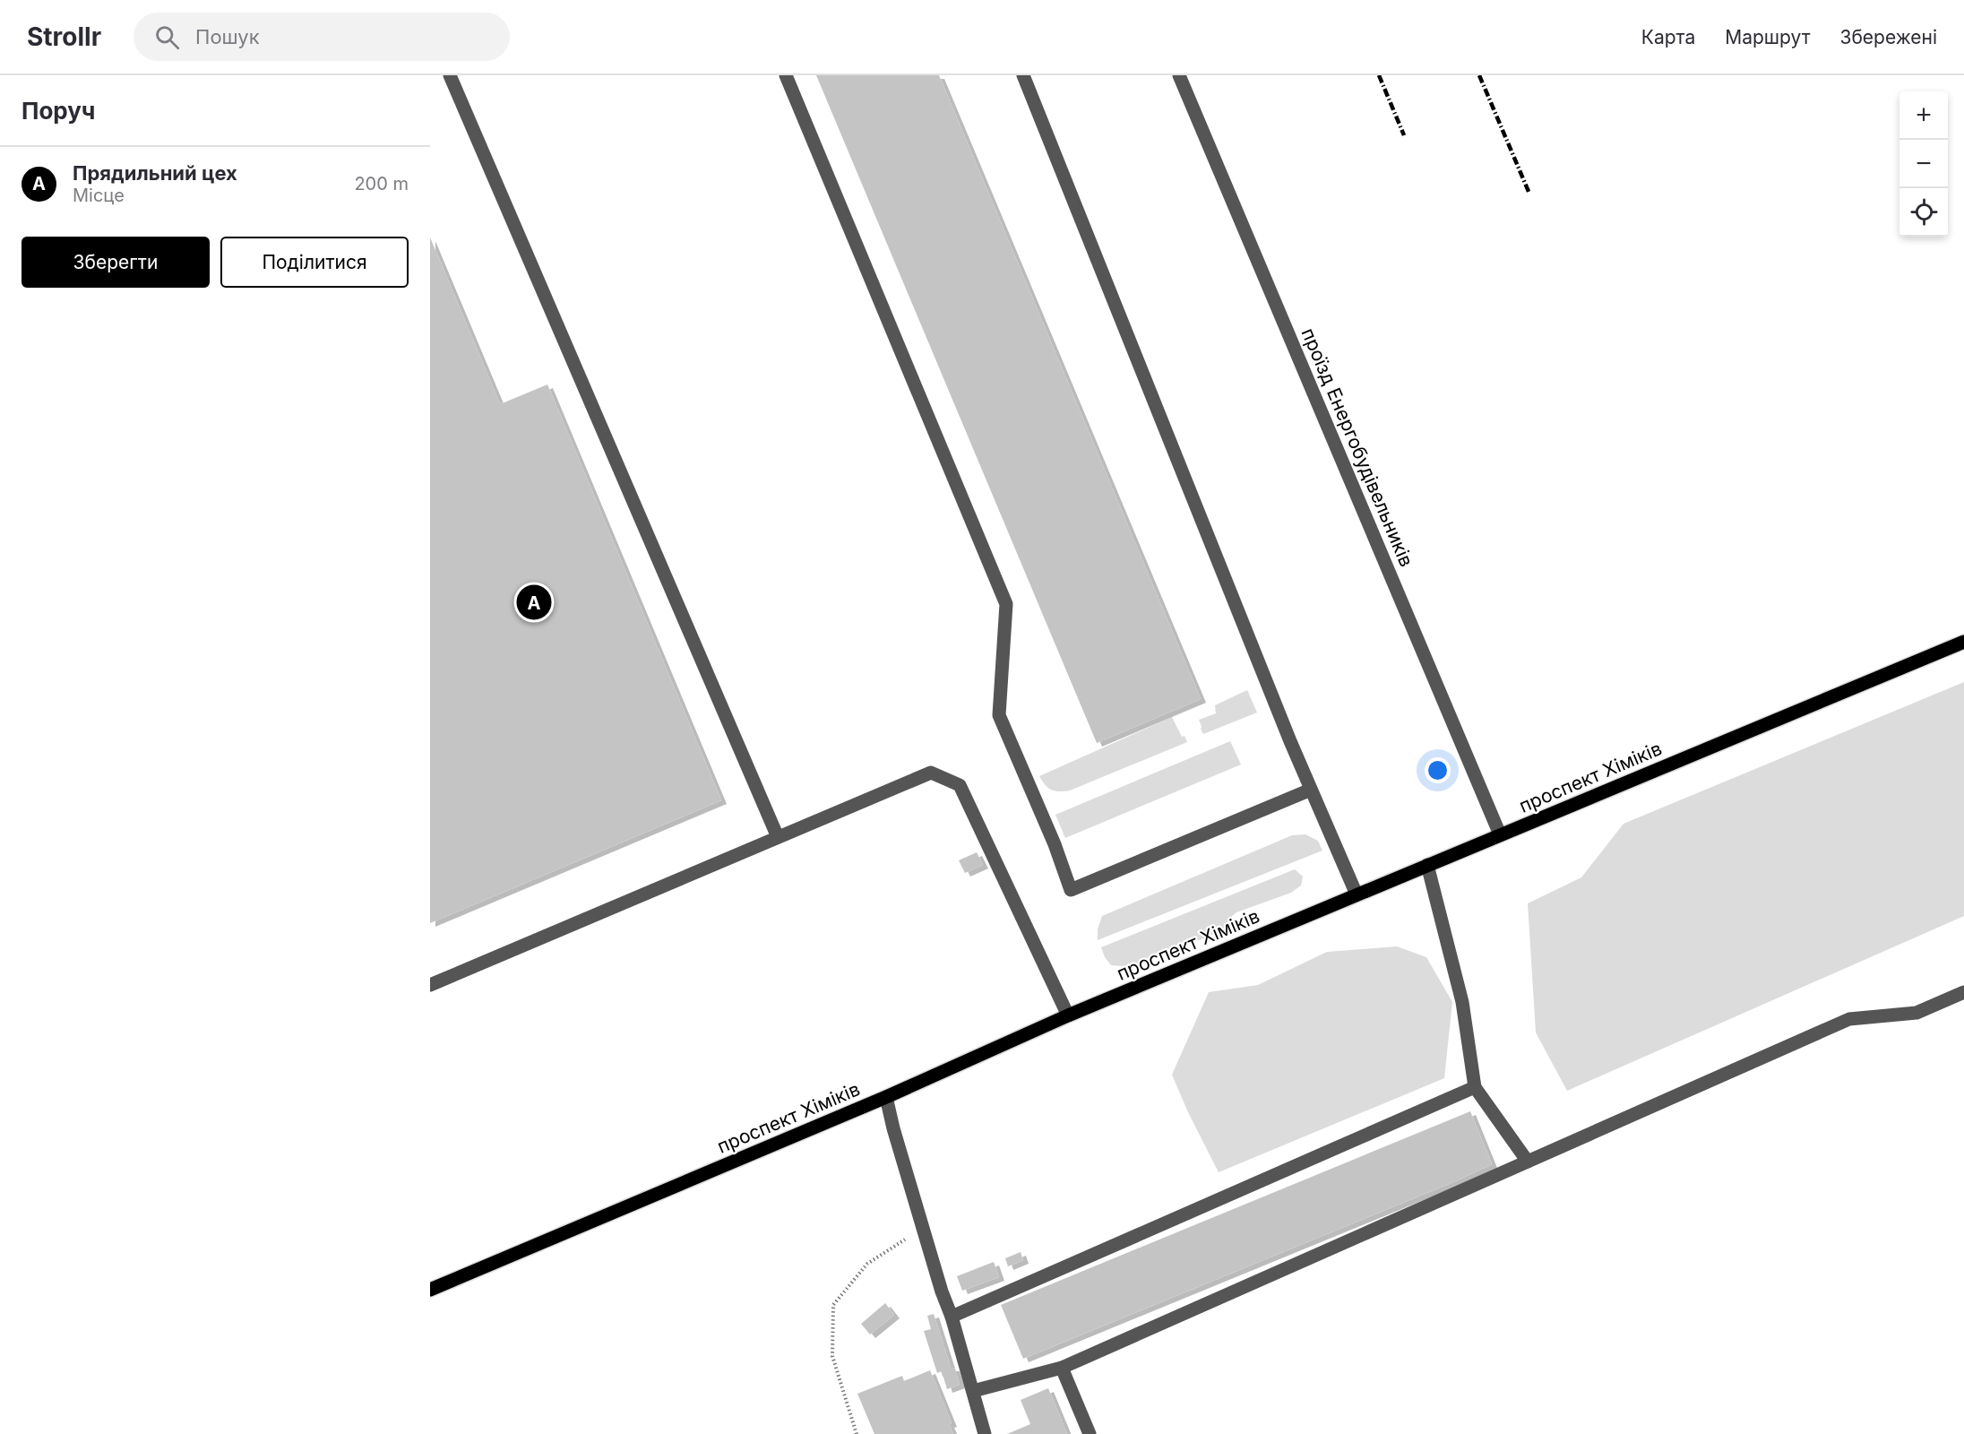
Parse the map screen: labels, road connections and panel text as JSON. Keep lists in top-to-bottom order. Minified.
{"streets":{"main road":["проспект Хіміків"],"street":["проїзд Енергобудівельників"]},"crossings":[["проїзд Енергобудівельників","проспект Хіміків"]],"page":{"header":"Strollr","search":"Пошук","nav":["Карта","Маршрут","Збережені"],"heading":"Поруч","map_buttons":["+","−"],"list":[{"mark":"A","name":"Прядильний цех","note":"Місце","value":"200 m"}],"buttons":["Зберегти","Поділитися"],"pins":"A"}}
